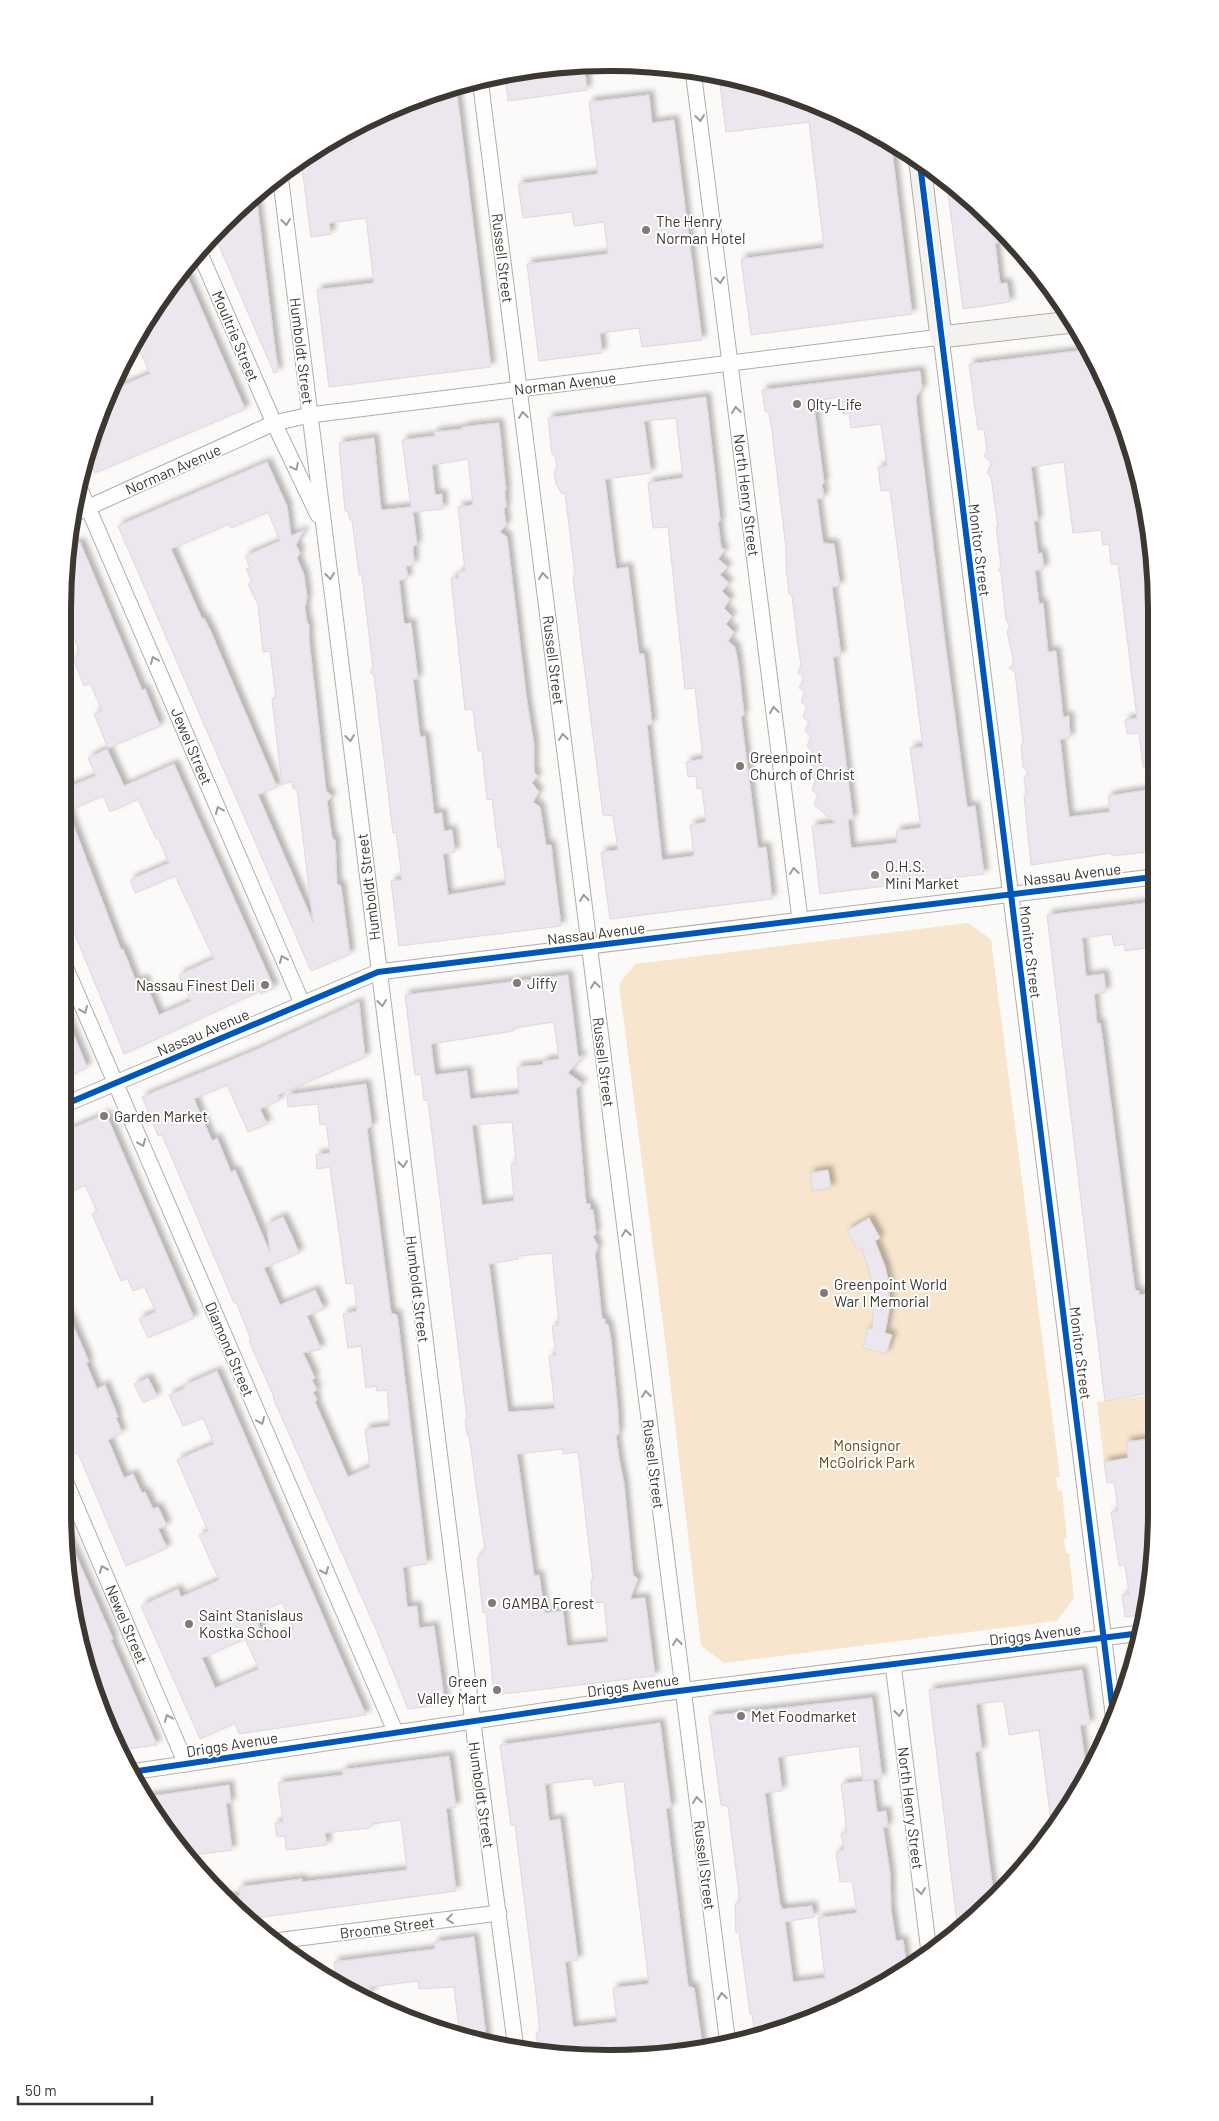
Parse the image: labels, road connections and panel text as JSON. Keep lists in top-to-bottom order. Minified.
{"streets":{"main road":["Norman Avenue","Monitor Street"],"street":["Russell Street","Moultrie Street","Humboldt Street","North Henry Street","Jewel Street","Nassau Avenue","Diamond Street","Newel Street","Driggs Avenue","Broome Street"]},"crossings":[["Russell Street","Norman Avenue"],["Russell Street","Nassau Avenue"],["Russell Street","Driggs Avenue"],["Moultrie Street","Humboldt Street"],["Moultrie Street","Norman Avenue"],["Humboldt Street","Norman Avenue"],["Humboldt Street","Nassau Avenue"],["Humboldt Street","Driggs Avenue"],["Humboldt Street","Broome Street"],["Norman Avenue","North Henry Street"],["Norman Avenue","Monitor Street"],["Norman Avenue","Jewel Street"],["North Henry Street","Nassau Avenue"],["North Henry Street","Driggs Avenue"],["Monitor Street","Nassau Avenue"],["Monitor Street","Driggs Avenue"],["Jewel Street","Nassau Avenue"],["Nassau Avenue","Diamond Street"],["Diamond Street","Driggs Avenue"],["Newel Street","Driggs Avenue"]],"one_way":["Russell Street","Humboldt Street","Jewel Street","Diamond Street","Newel Street","Broome Street"],"parks":["Monsignor McGolrick Park"],"places":["The Henry Norman Hotel","Qlty-Life","Greenpoint Church of Christ","O.H.S. Mini Market","Jiffy","Nassau Finest Deli","Garden Market","Greenpoint World War I Memorial","GAMBA Forest","Saint Stanislaus Kostka School","Green Valley Mart","Met Foodmarket"],"scale_bar":"50 m"}
